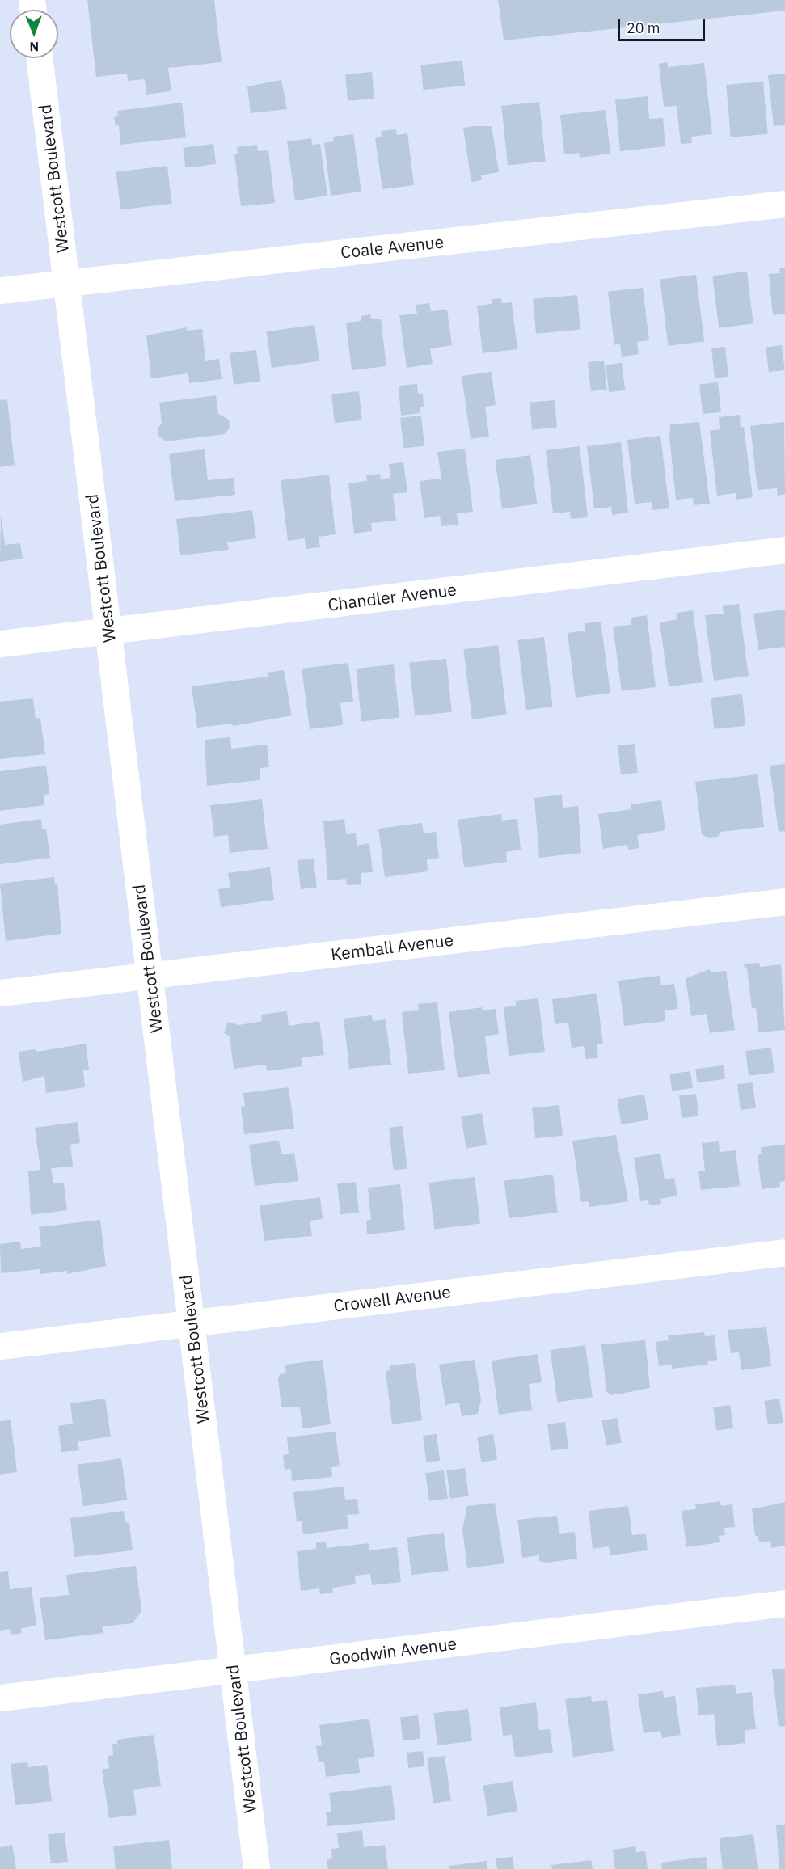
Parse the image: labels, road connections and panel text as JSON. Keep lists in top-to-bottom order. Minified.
{"streets":{"street":["Westcott Boulevard","Coale Avenue","Chandler Avenue","Kemball Avenue","Crowell Avenue","Goodwin Avenue"]},"crossings":[["Westcott Boulevard","Coale Avenue"],["Westcott Boulevard","Chandler Avenue"],["Westcott Boulevard","Kemball Avenue"],["Westcott Boulevard","Crowell Avenue"],["Westcott Boulevard","Goodwin Avenue"]],"scale_bar":"20 m","north":"bottom"}
